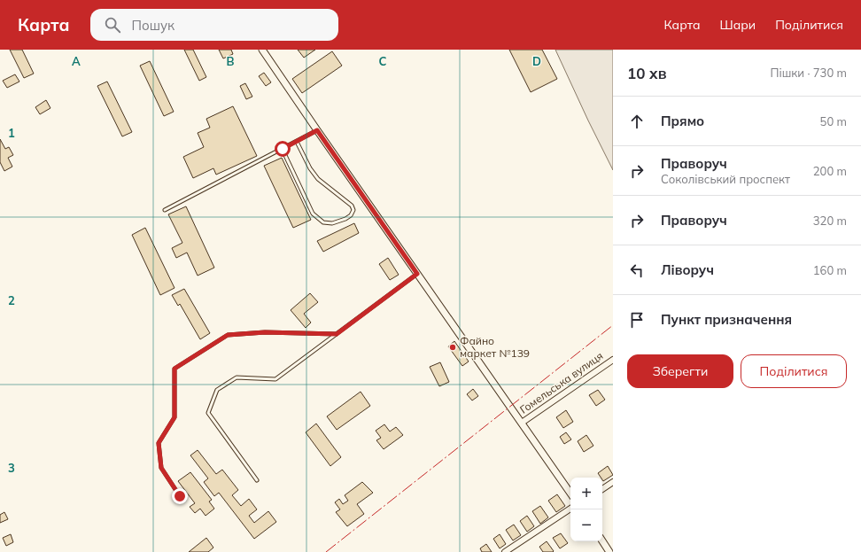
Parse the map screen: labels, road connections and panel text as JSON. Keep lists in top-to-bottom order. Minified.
{"streets":{"street":["Гомельська вулиця"]},"places":["Файно маркет №139"],"page":{"header":"Карта","search":"Пошук","nav":["Карта","Шари","Поділитися"],"heading":["10 хв","Пішки · 730 m"],"list":[["Прямо","50 m"],["Праворуч","Соколівський проспект","200 m"],["Праворуч","320 m"],["Ліворуч","160 m"],"Пункт призначення"],"buttons":["Зберегти","Поділитися"],"map_buttons":["+","−"]},"grid":{"columns":["A","B","C","D"],"rows":["1","2","3"]}}
